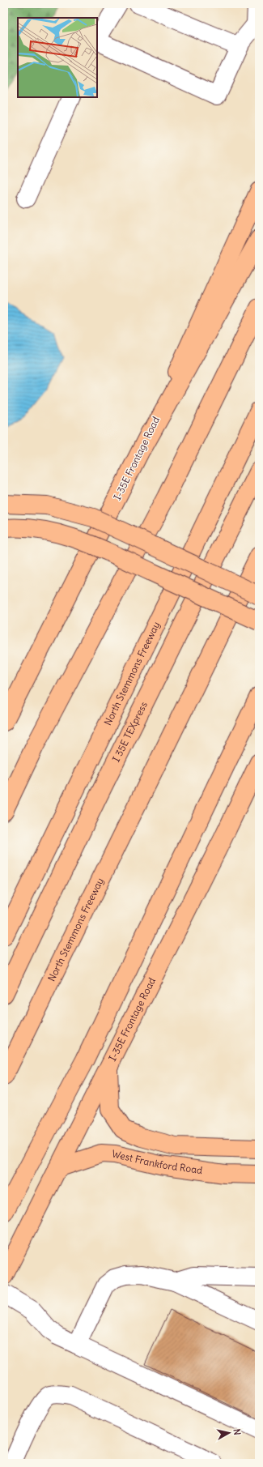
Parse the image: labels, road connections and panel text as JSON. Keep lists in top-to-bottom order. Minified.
{"streets":{"main road":["I-35E Frontage Road","North Stemmons Freeway","I 35E TEXpress","West Frankford Road"]},"crossings":[["I-35E Frontage Road","West Frankford Road"]],"north":"right"}
